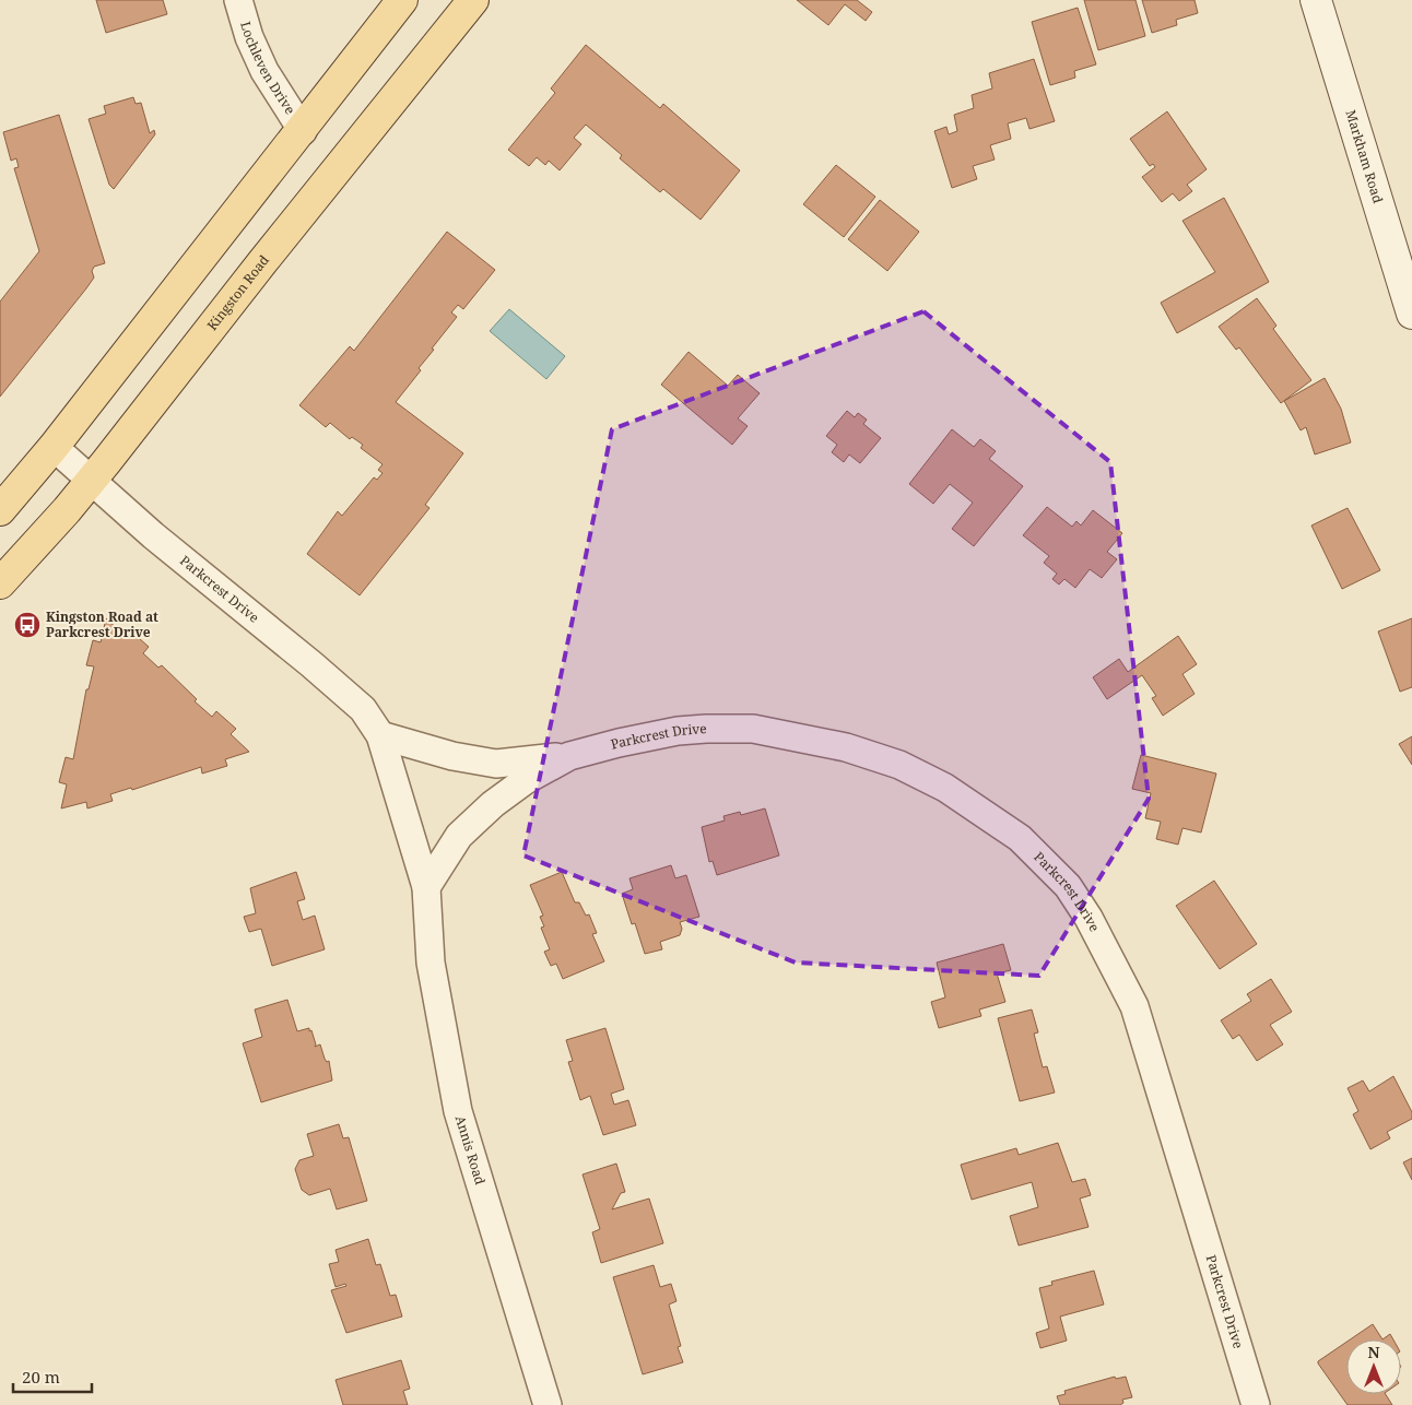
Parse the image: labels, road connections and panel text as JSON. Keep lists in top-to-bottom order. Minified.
{"streets":{"main road":["Kingston Road"],"street":["Lochleven Drive","Markham Road","Parkcrest Drive","Annis Road"]},"crossings":[["Kingston Road","Parkcrest Drive"],["Parkcrest Drive","Annis Road"]],"places":{"bus stop":["Kingston Road at Parkcrest Drive"]},"scale_bar":"20 m","north":"top"}
